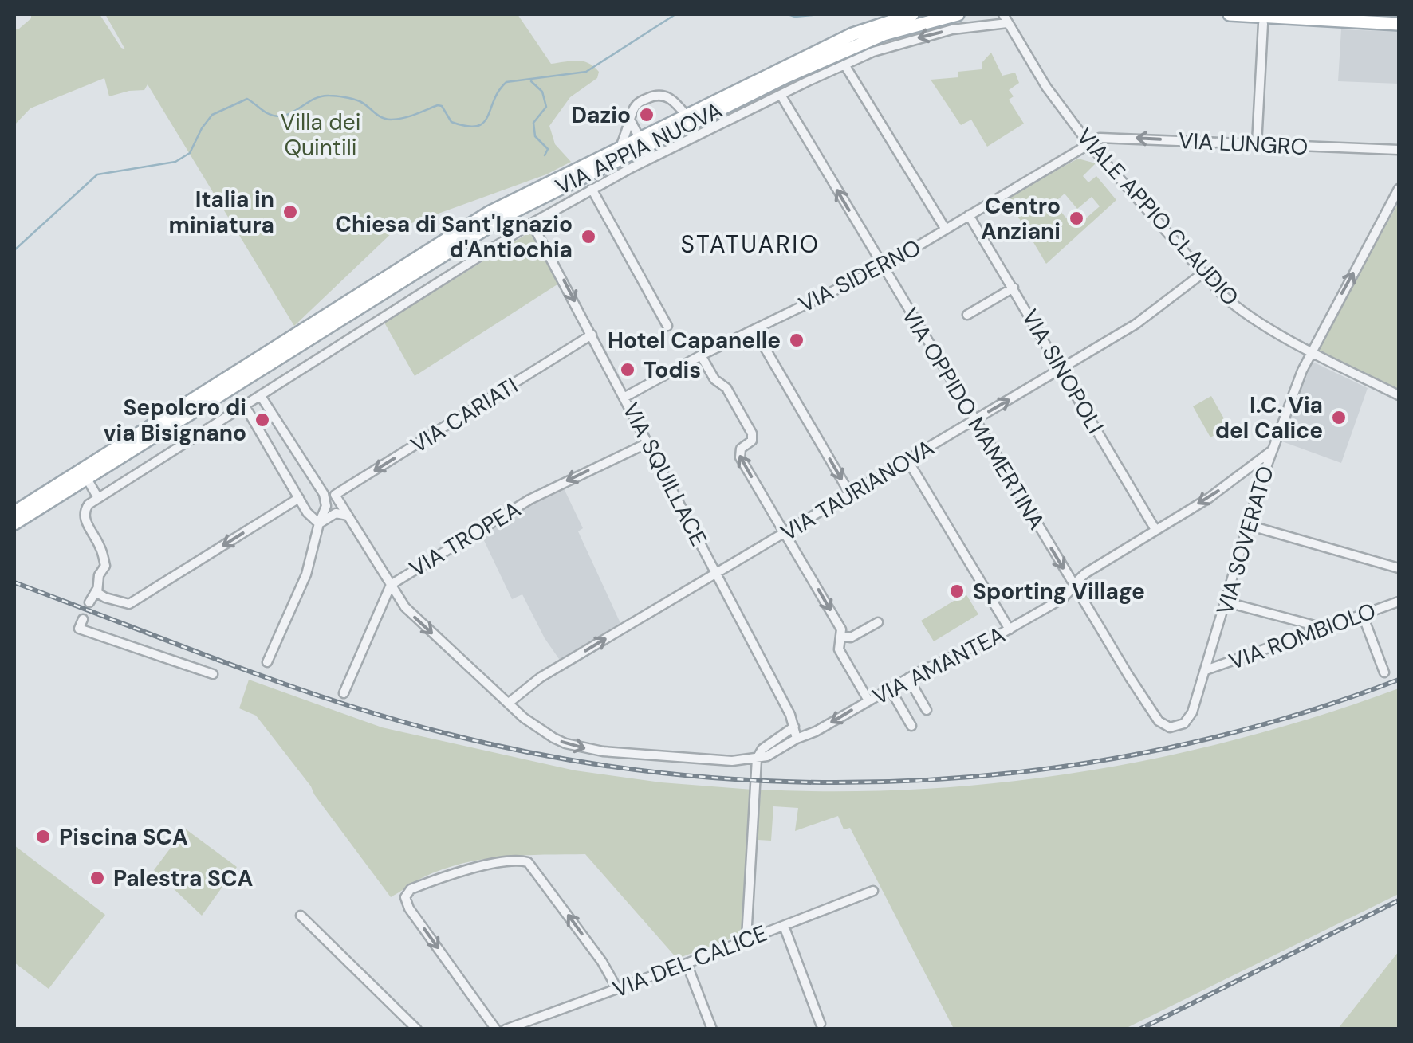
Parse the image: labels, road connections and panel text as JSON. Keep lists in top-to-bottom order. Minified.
{"streets":{"main road":["VIA APPIA NUOVA"],"street":["VIA LUNGRO","VIALE APPIO CLAUDIO","VIA SIDERNO","VIA SINOPOLI","VIA CARIATI","VIA OPPIDO MAMERTINA","VIA SQUILLACE","VIA TAURIANOVA","VIA TROPEA","VIA SOVERATO","VIA ROMBIOLO","VIA AMANTEA","VIA DEL CALICE"]},"crossings":[["VIA LUNGRO","VIALE APPIO CLAUDIO"],["VIA LUNGRO","VIA SIDERNO"],["VIA APPIA NUOVA","VIALE APPIO CLAUDIO"],["VIA APPIA NUOVA","VIA OPPIDO MAMERTINA"],["VIA APPIA NUOVA","VIA SQUILLACE"],["VIALE APPIO CLAUDIO","VIA SIDERNO"],["VIALE APPIO CLAUDIO","VIA TAURIANOVA"],["VIALE APPIO CLAUDIO","VIA SOVERATO"],["VIA SIDERNO","VIA SINOPOLI"],["VIA SIDERNO","VIA OPPIDO MAMERTINA"],["VIA SIDERNO","VIA SQUILLACE"],["VIA SINOPOLI","VIA TAURIANOVA"],["VIA SINOPOLI","VIA AMANTEA"],["VIA CARIATI","VIA SQUILLACE"],["VIA OPPIDO MAMERTINA","VIA TAURIANOVA"],["VIA OPPIDO MAMERTINA","VIA SOVERATO"],["VIA OPPIDO MAMERTINA","VIA AMANTEA"],["VIA SQUILLACE","VIA TAURIANOVA"],["VIA SQUILLACE","VIA TROPEA"],["VIA SQUILLACE","VIA AMANTEA"],["VIA SOVERATO","VIA ROMBIOLO"],["VIA SOVERATO","VIA AMANTEA"]],"one_way":["VIA LUNGRO","VIA CARIATI","VIA TAURIANOVA","VIA TROPEA","VIA AMANTEA"],"districts":["STATUARIO"],"parks":["Villa dei Quintili"],"places":["Dazio","Italia in miniatura","Centro Anziani","Chiesa di Sant'Ignazio d'Antiochia","Hotel Capanelle","Todis","I.C. Via del Calice","Sepolcro di via Bisignano","Sporting Village","Piscina SCA","Palestra SCA"]}
